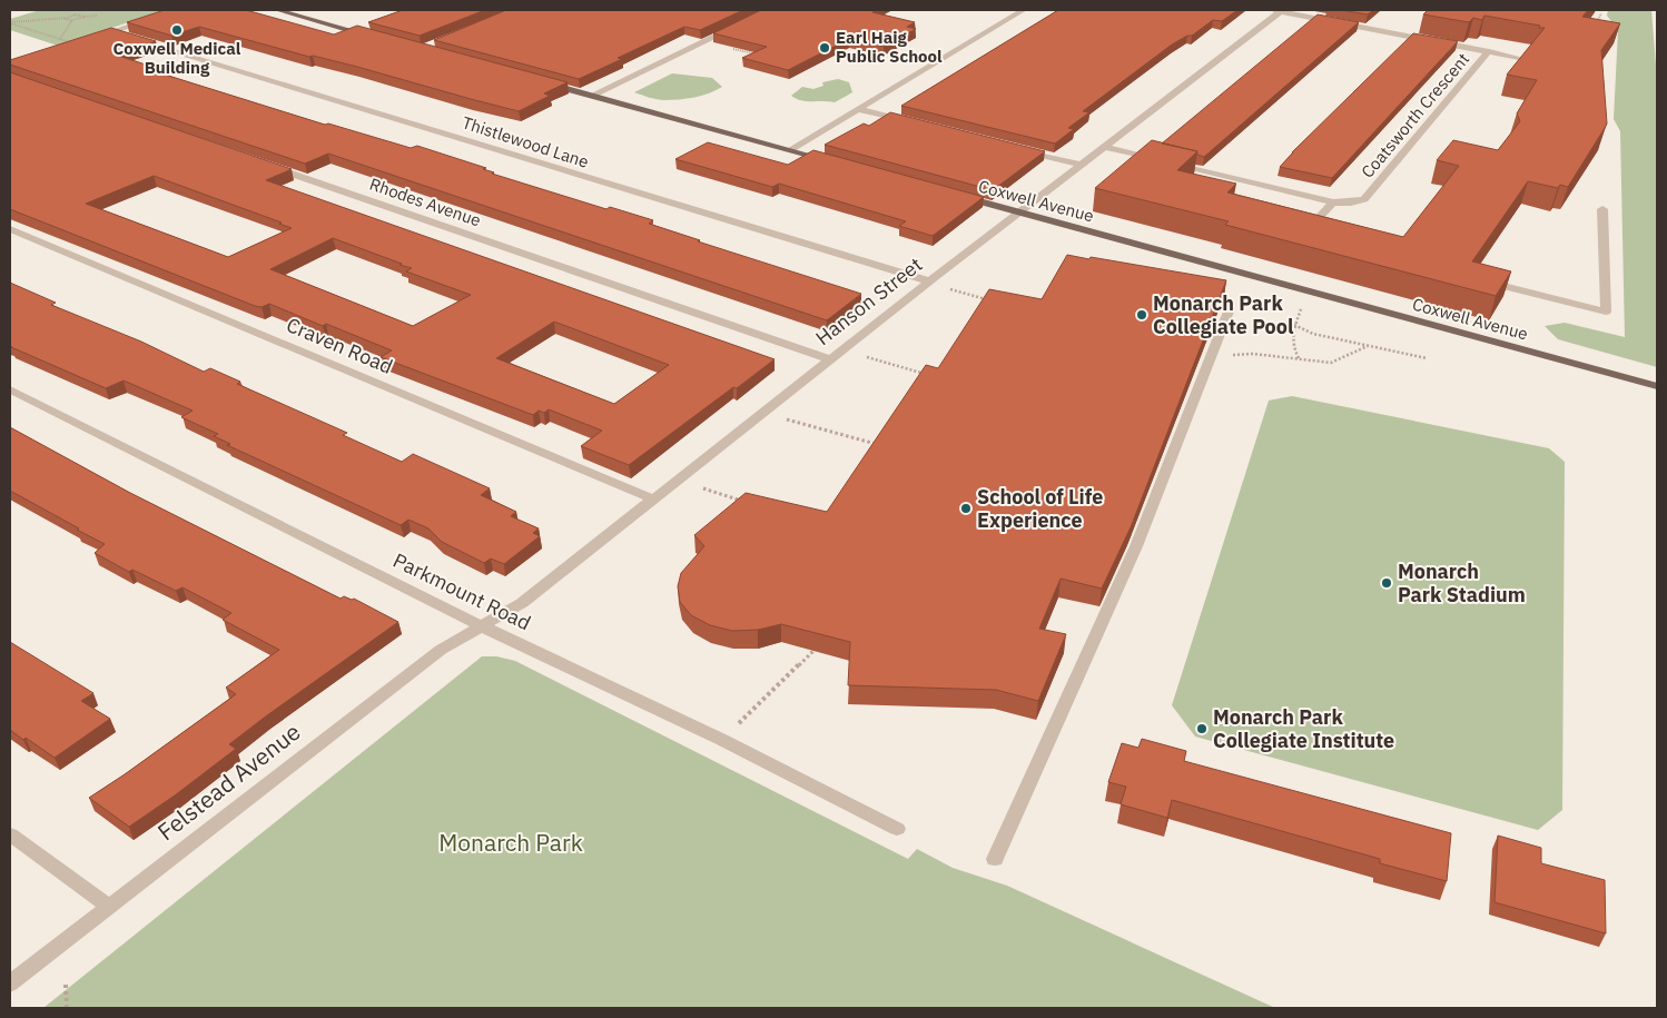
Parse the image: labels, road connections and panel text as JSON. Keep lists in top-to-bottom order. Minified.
{"streets":{"main road":["Coxwell Avenue"],"street":["Coatsworth Crescent","Thistlewood Lane","Rhodes Avenue","Hanson Street","Craven Road","Parkmount Road","Felstead Avenue"]},"crossings":[["Coatsworth Crescent","Hanson Street"],["Thistlewood Lane","Hanson Street"],["Coxwell Avenue","Hanson Street"],["Rhodes Avenue","Hanson Street"],["Hanson Street","Craven Road"],["Hanson Street","Parkmount Road"],["Hanson Street","Felstead Avenue"],["Parkmount Road","Felstead Avenue"]],"parks":["Monarch Park"],"places":["Coxwell Medical Building","Earl Haig Public School","Monarch Park Collegiate Pool","School of Life Experience","Monarch Park Stadium","Monarch Park Collegiate Institute"]}
